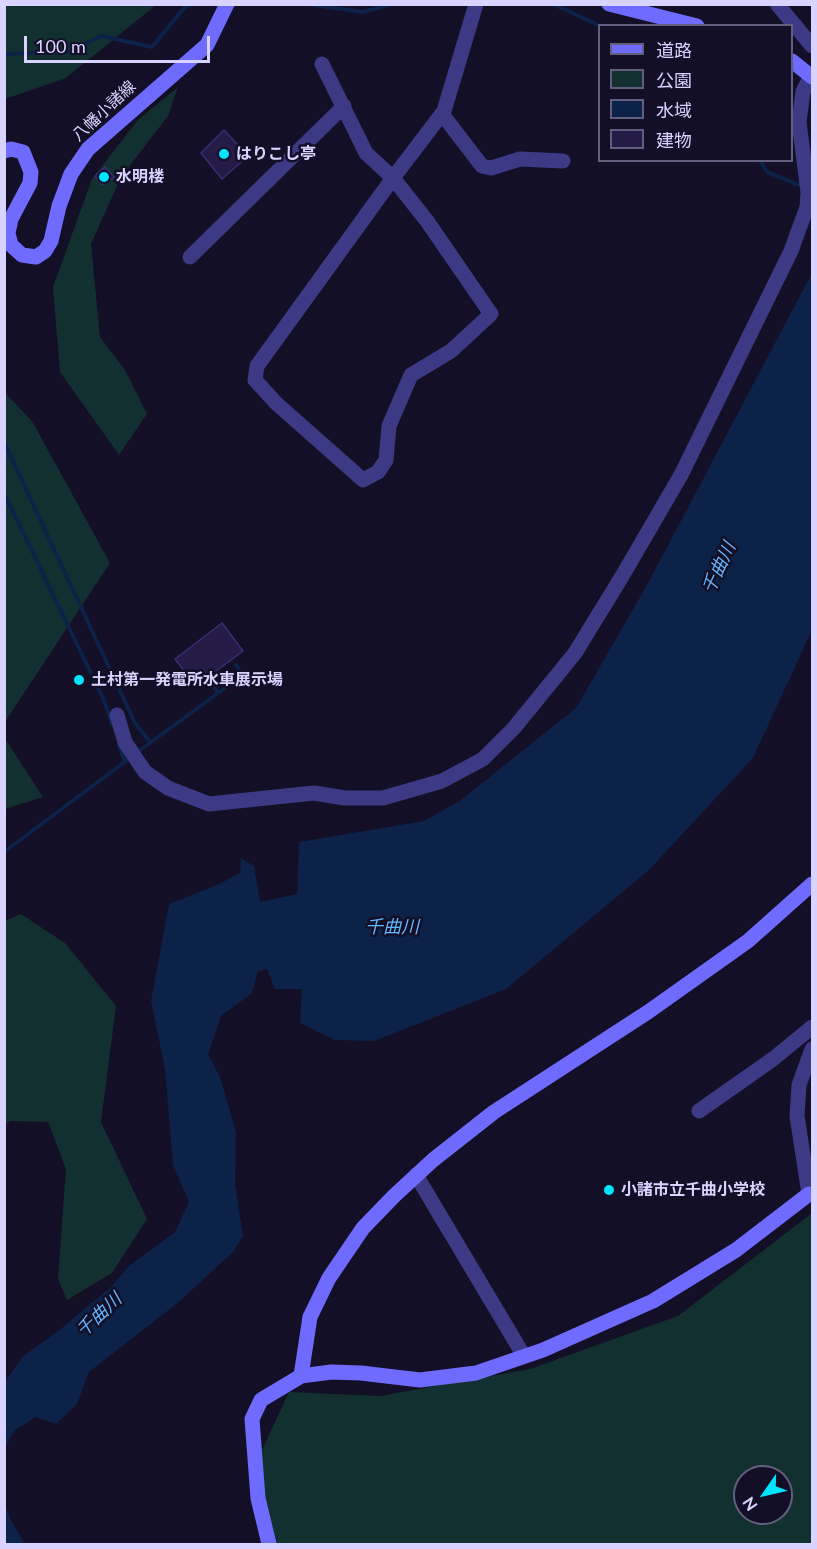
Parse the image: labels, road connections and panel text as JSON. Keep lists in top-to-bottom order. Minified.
{"streets":{"street":["八幡小諸線"]},"water":["千曲川"],"places":["はりこし亭","水明楼","土村第一発電所水車展示場","小諸市立千曲小学校"],"legend":["道路","公園","水域","建物"],"scale_bar":"100 m","north":"bottom left"}
